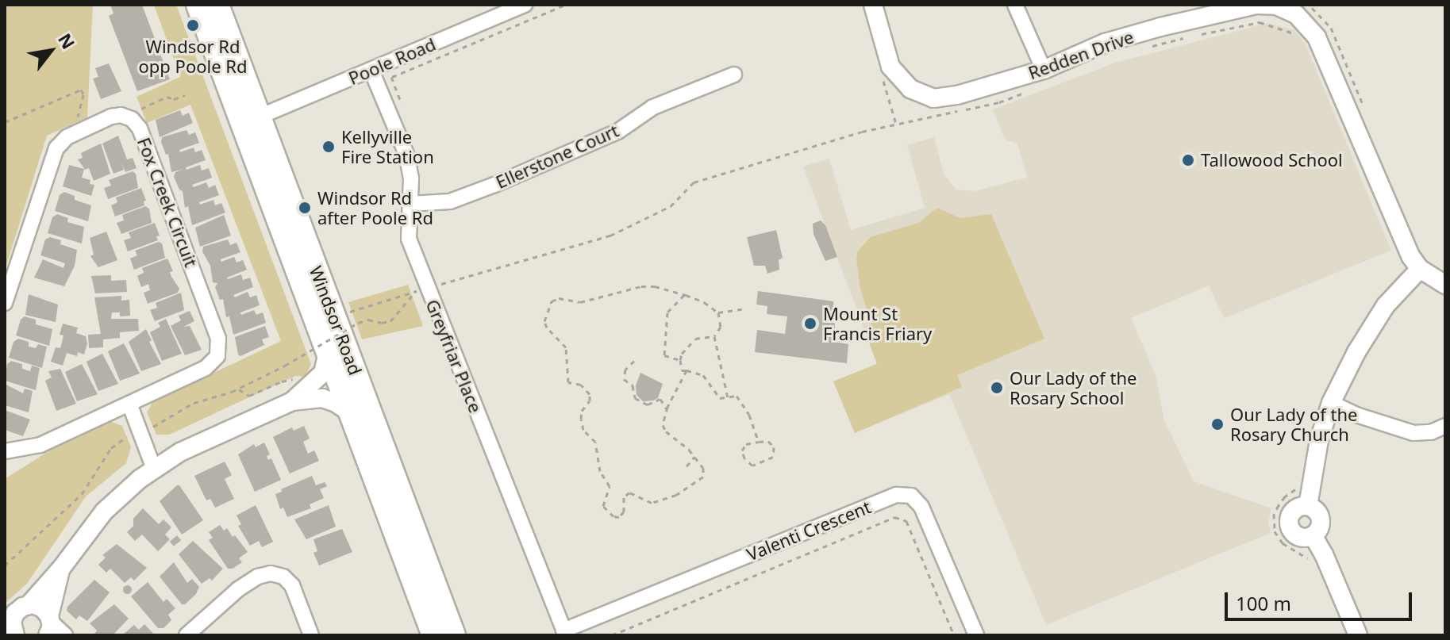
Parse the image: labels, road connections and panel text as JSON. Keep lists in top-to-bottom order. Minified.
{"streets":{"main road":["Windsor Road"],"street":["Redden Drive","Poole Road","Ellerstone Court","Fox Creek Circuit","Greyfriar Place","Valenti Crescent"]},"crossings":[["Poole Road","Windsor Road"],["Poole Road","Greyfriar Place"],["Ellerstone Court","Greyfriar Place"],["Greyfriar Place","Valenti Crescent"]],"places":["Windsor Rd opp Poole Rd","Kellyville Fire Station","Tallowood School","Windsor Rd after Poole Rd","Mount St Francis Friary","Our Lady of the Rosary School","Our Lady of the Rosary Church"],"scale_bar":"100 m","north":"top right"}
